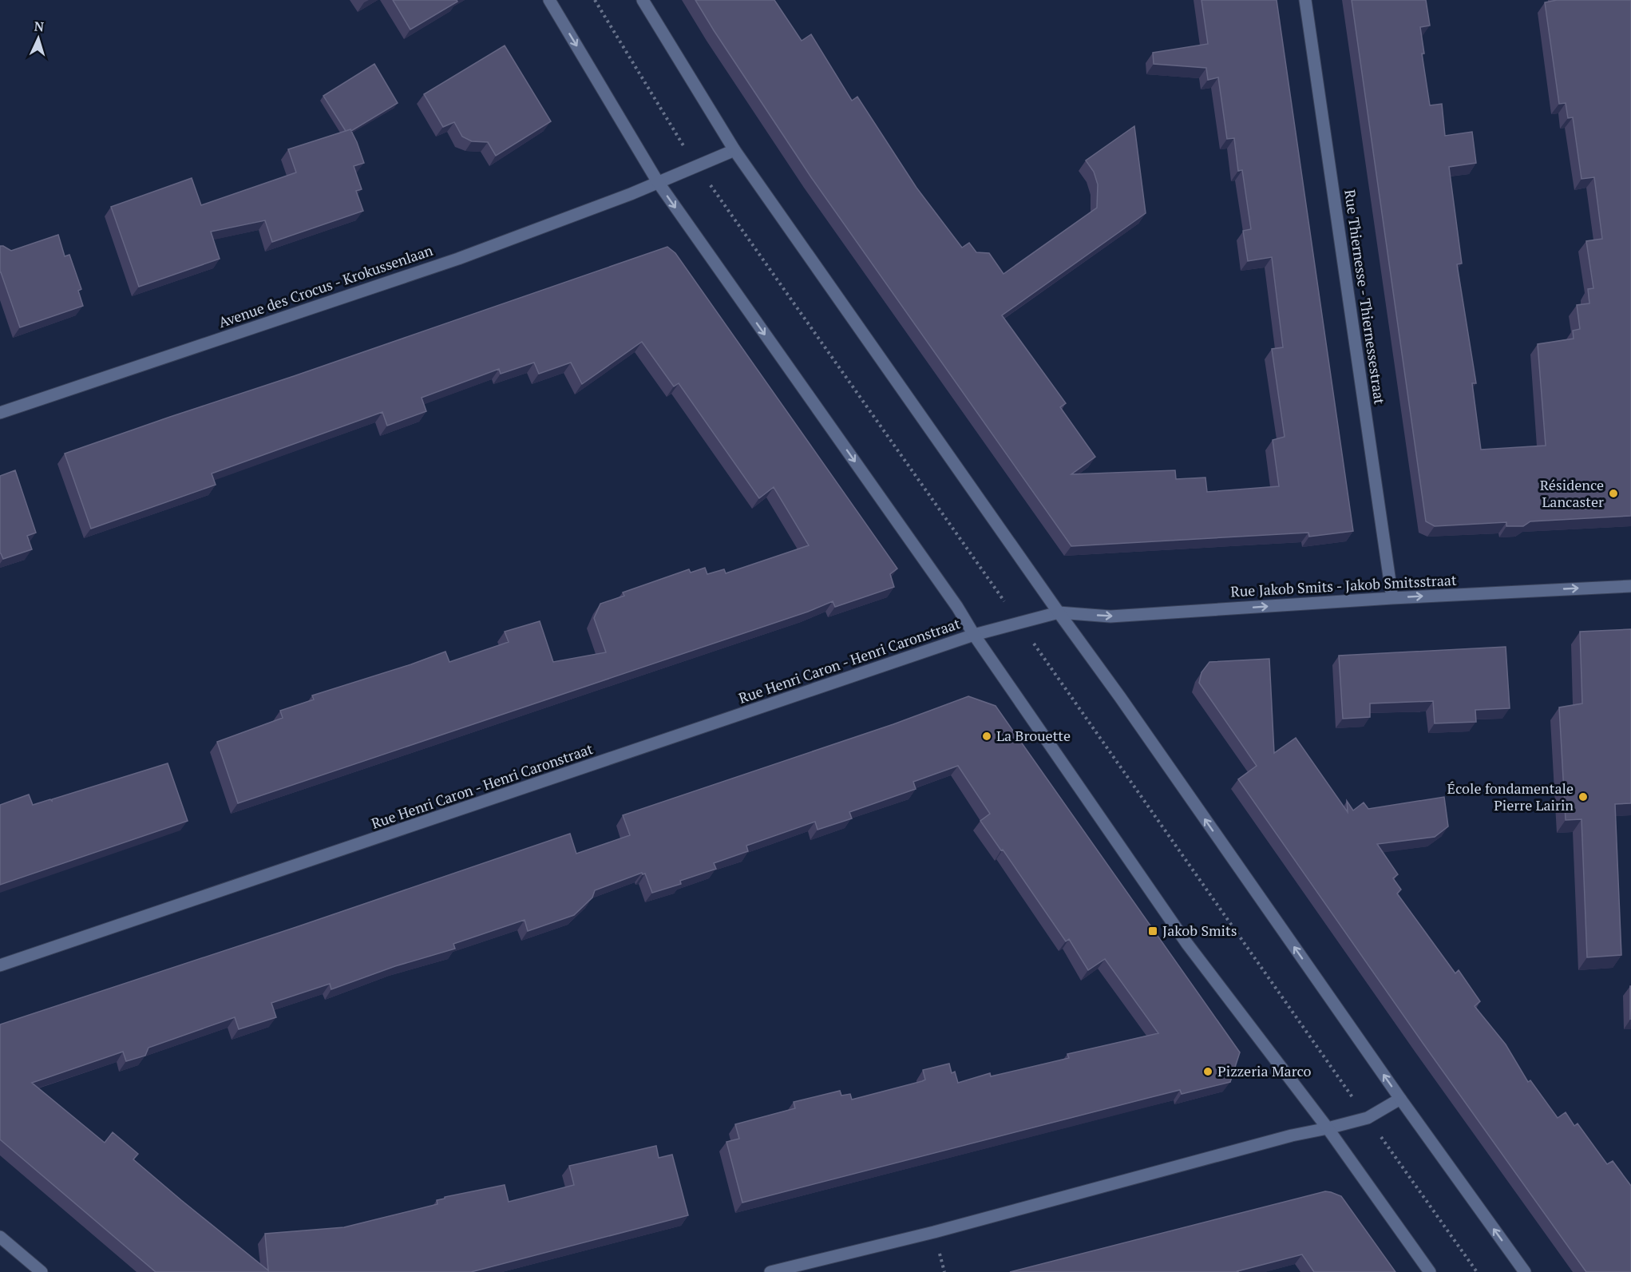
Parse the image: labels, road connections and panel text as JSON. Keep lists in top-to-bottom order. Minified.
{"streets":{"street":["Avenue des Crocus - Krokussenlaan","Rue Thiernesse - Thiernessestraat","Rue Jakob Smits - Jakob Smitsstraat","Rue Henri Caron - Henri Caronstraat"]},"crossings":[["Rue Thiernesse - Thiernessestraat","Rue Jakob Smits - Jakob Smitsstraat"],["Rue Jakob Smits - Jakob Smitsstraat","Rue Henri Caron - Henri Caronstraat"]],"one_way":["Rue Jakob Smits - Jakob Smitsstraat"],"places":{"other":["Résidence Lancaster","La Brouette","École fondamentale Pierre Lairin","Pizzeria Marco"],"transit":["Jakob Smits"]},"north":"top"}
